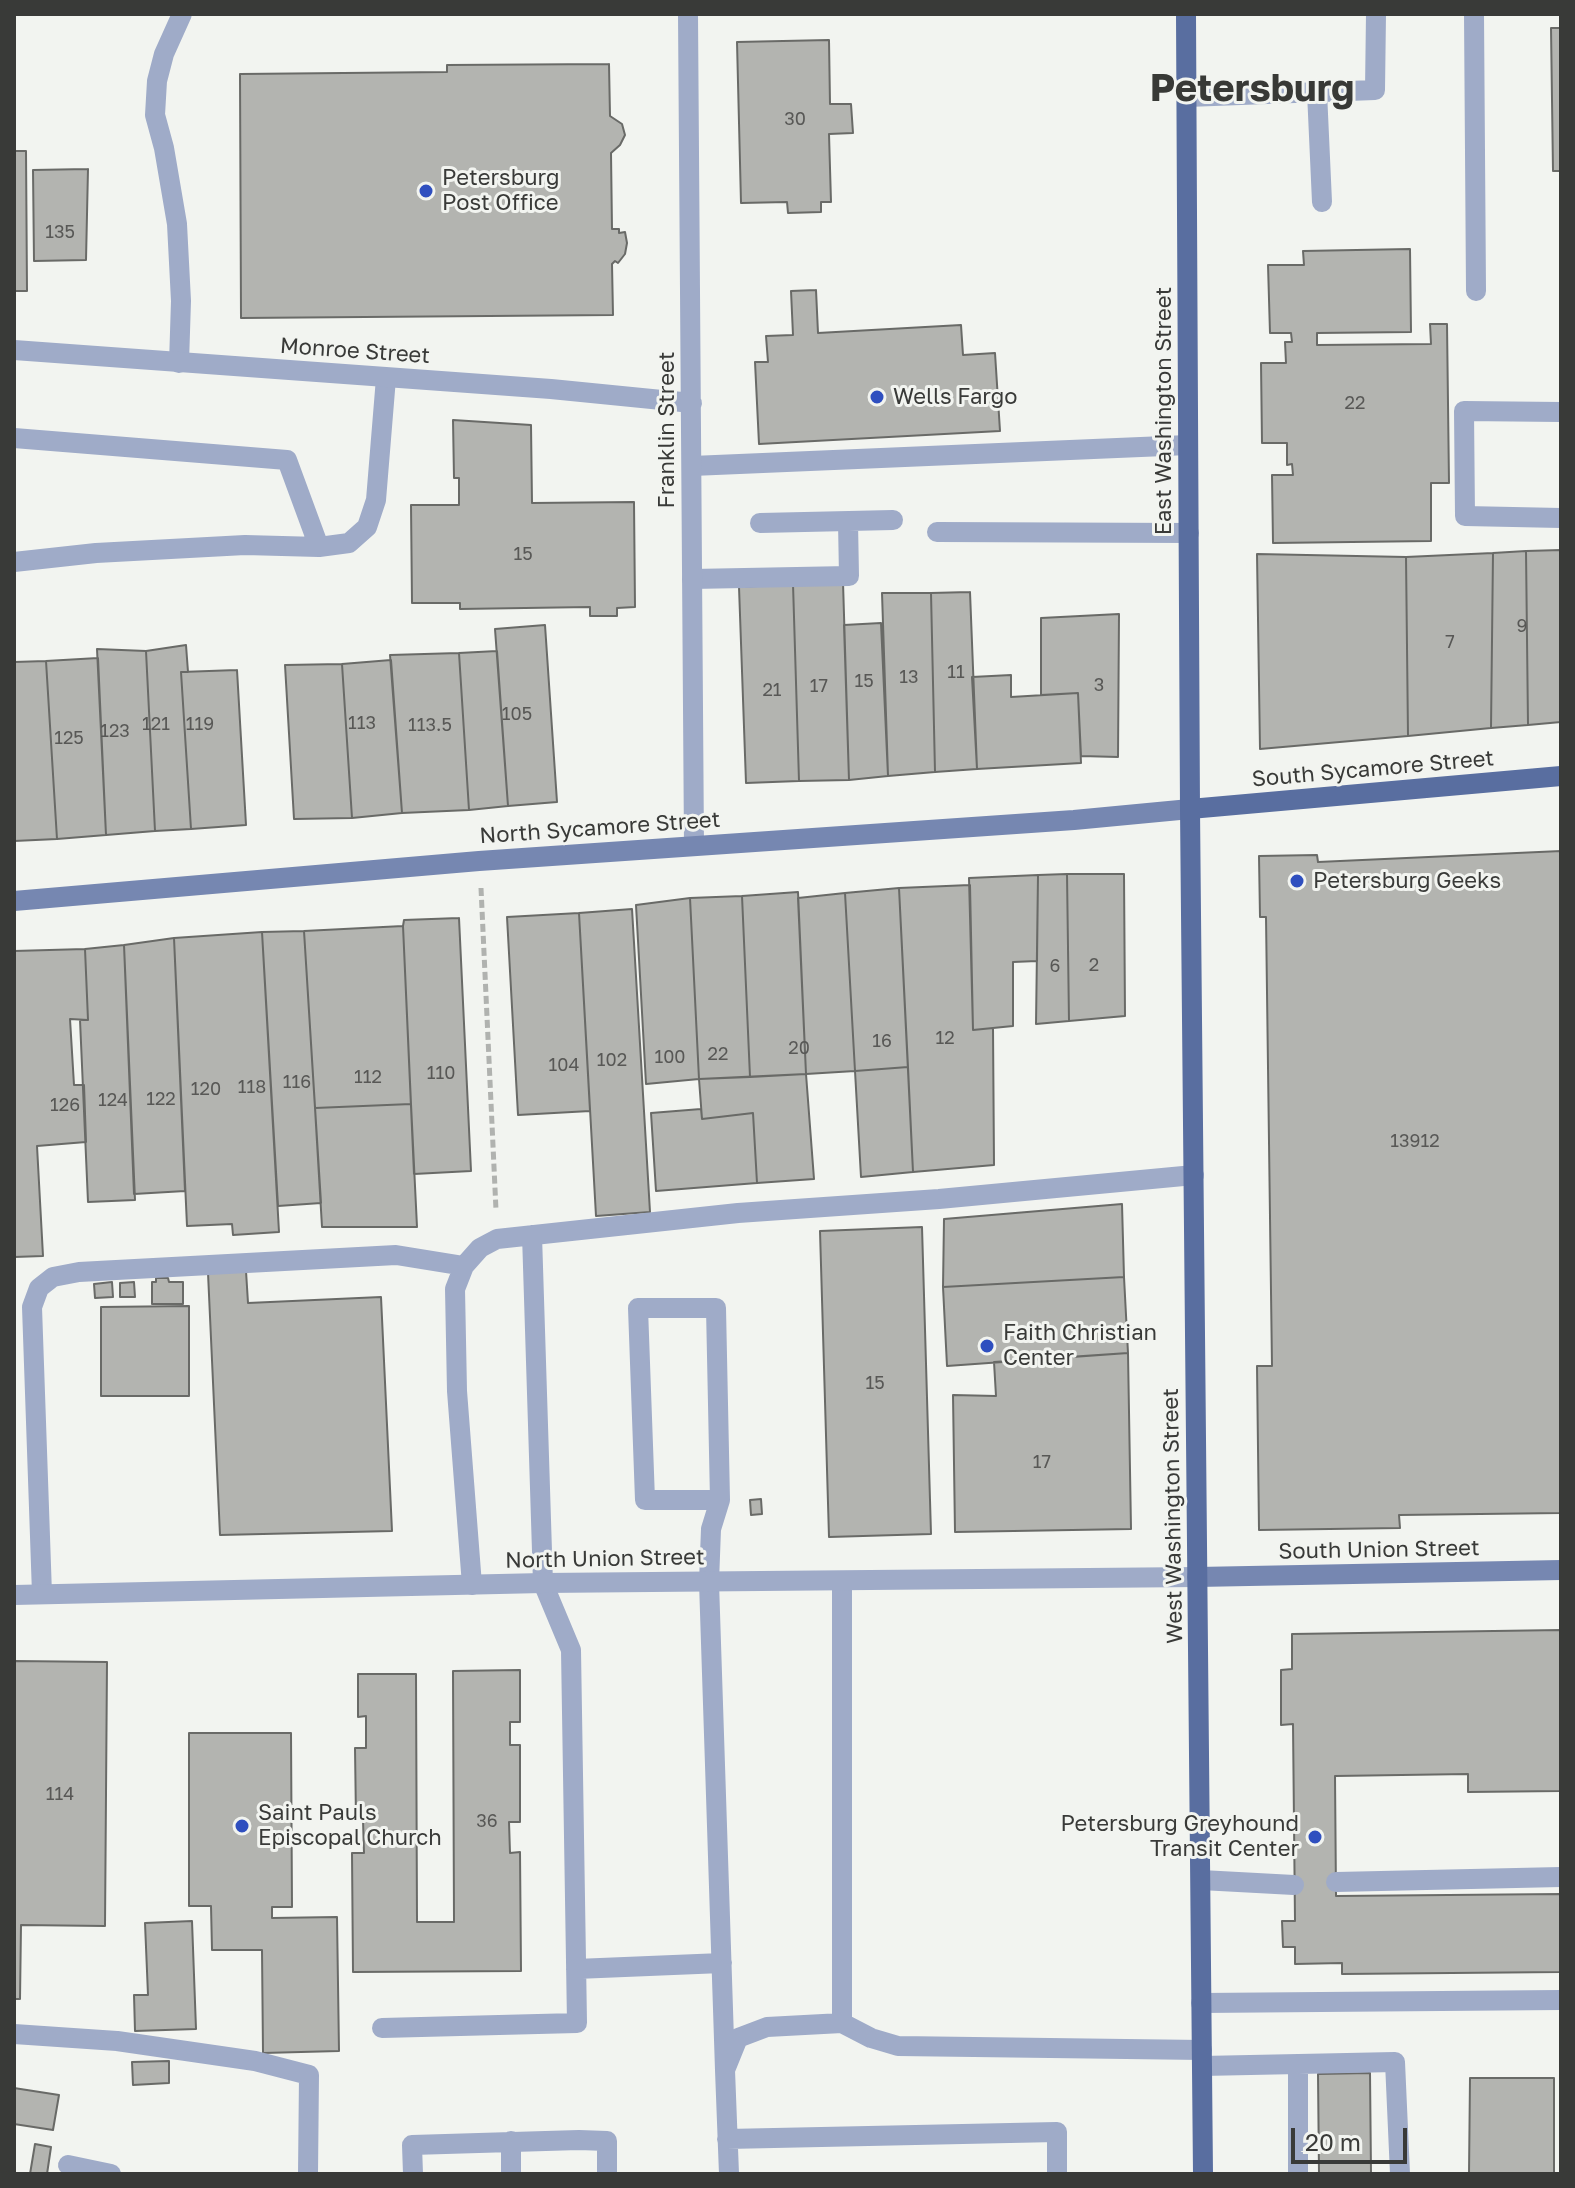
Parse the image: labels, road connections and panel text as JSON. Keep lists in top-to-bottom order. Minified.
{"streets":{"main road":["East Washington Street","South Sycamore Street","West Washington Street"],"street":["Monroe Street","Franklin Street","North Sycamore Street","South Union Street","North Union Street"]},"crossings":[["Monroe Street","Franklin Street"],["East Washington Street","South Sycamore Street"],["East Washington Street","North Sycamore Street"],["East Washington Street","West Washington Street"],["Franklin Street","North Sycamore Street"],["South Sycamore Street","North Sycamore Street"],["South Sycamore Street","West Washington Street"],["North Sycamore Street","West Washington Street"],["West Washington Street","South Union Street"],["West Washington Street","North Union Street"],["South Union Street","North Union Street"]],"districts":["Petersburg"],"places":["Petersburg Post Office","Wells Fargo","Petersburg Geeks","Faith Christian Center","Saint Pauls Episcopal Church","Petersburg Greyhound Transit Center"],"house_numbers":["30","135","22","15","9","7","11","13","15","3","17","21","105","113","121","119","113.5","123","125","2","6","12","16","20","22","100","102","104","110","112","116","118","120","122","124","126","13912","15","17","114","36"],"scale_bar":"20 m"}
